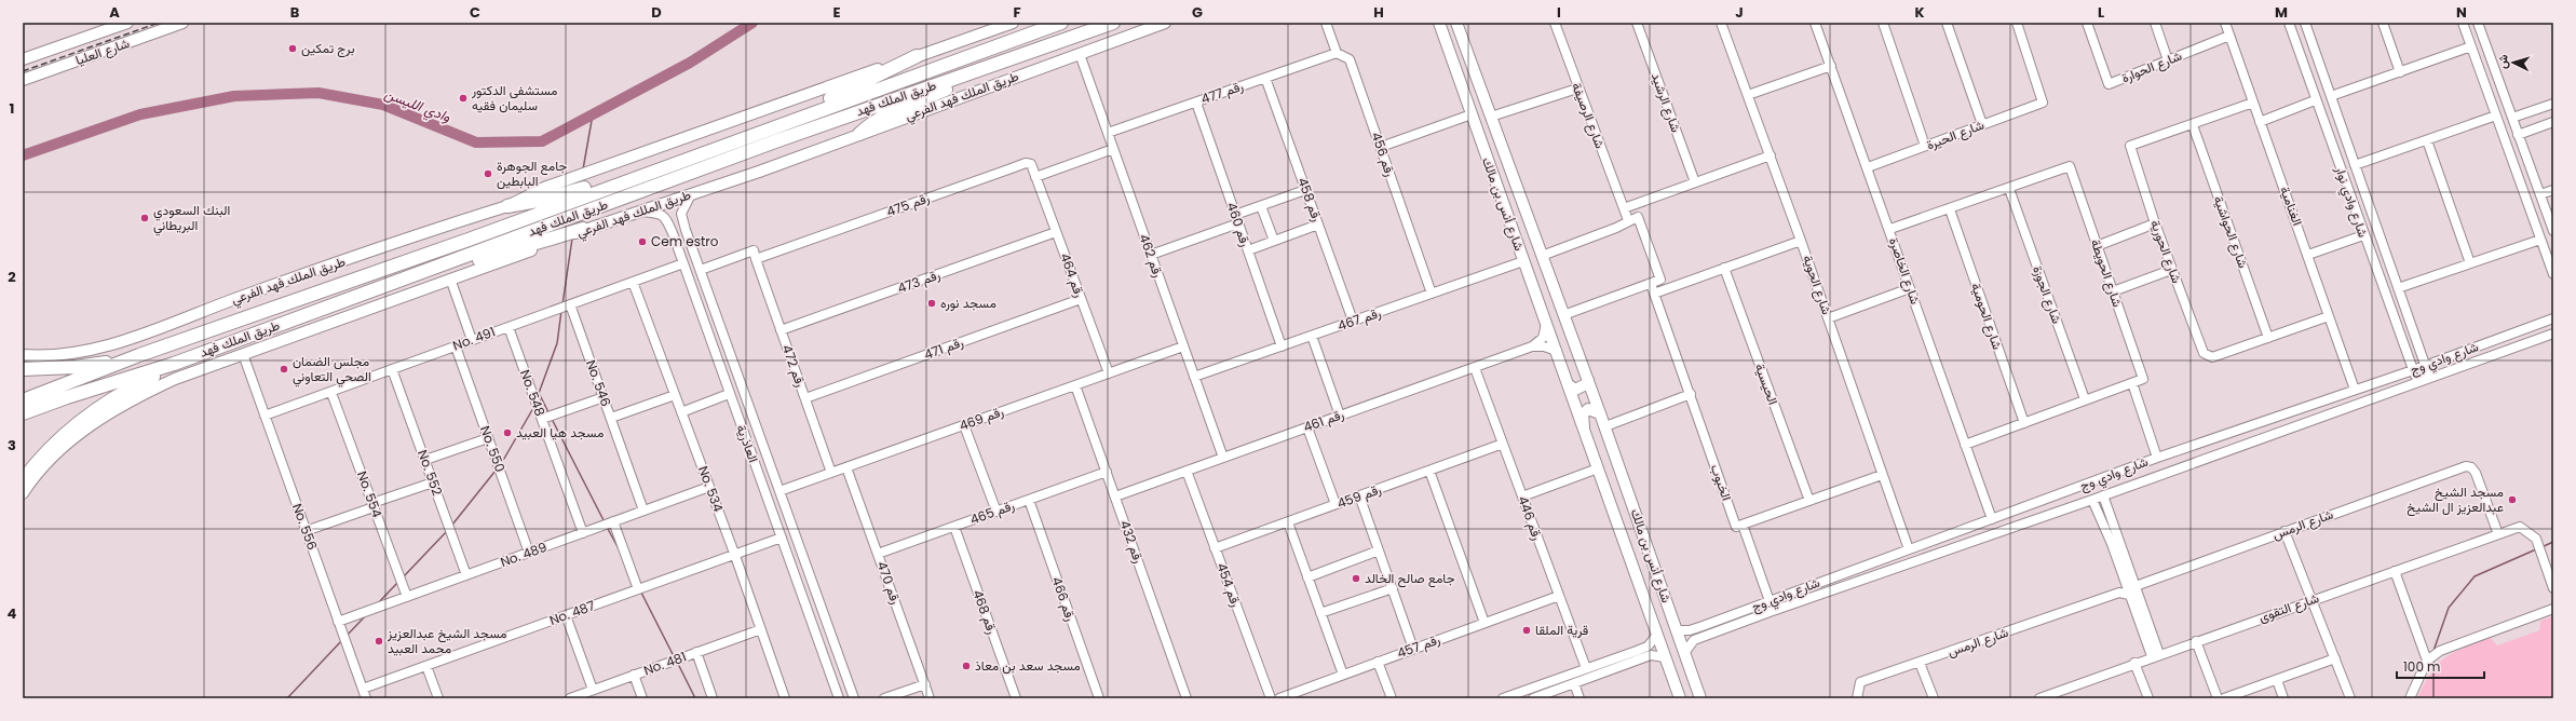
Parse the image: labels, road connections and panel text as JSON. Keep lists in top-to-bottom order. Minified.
{"streets":{"highway":["طريق الملك فهد"],"main road":["شارع العليا","طريق الملك فهد الفرعي","شارع أنس بن مالك"],"street":["شارع الحوارة","رقم 477","شارع الرشيد","شارع الرصيفة","شارع الحيرة","رقم 456","رقم 458","شارع وادي نوار","رقم 475","الغنامية","رقم 460","شارع الحواشية","شارع الحورية","رقم 462","شارع الخاصرة","شارع الحويطة","رقم 464","رقم 473","شارع الحوية","شارع الجوزة","شارع الحومية","رقم 467","No. 491","رقم 471","شارع وادي وج","رقم 472","No. 546","الحيسية","No. 548","رقم 469","رقم 461","العاذرية","No. 550","No. 552","الخبوب","No. 534","No. 554","رقم 459","رقم 465","رقم 446","شارع الرمس","No. 556","رقم 432","No. 489","رقم 470","رقم 454","رقم 466","شارع التقوى","رقم 468","No. 487","رقم 457","No. 481"]},"crossings":[["شارع الحوارة","الغنامية"],["رقم 477","رقم 456"],["رقم 477","رقم 458"],["رقم 477","رقم 460"],["رقم 477","رقم 462"],["طريق الملك فهد الفرعي","رقم 462"],["طريق الملك فهد الفرعي","العاذرية"],["طريق الملك فهد الفرعي","No. 556"],["شارع الحيرة","شارع الخاصرة"],["رقم 456","رقم 467"],["رقم 458","رقم 467"],["شارع وادي نوار","شارع وادي وج"],["شارع أنس بن مالك","رقم 467"],["شارع أنس بن مالك","شارع وادي وج"],["رقم 475","رقم 464"],["رقم 475","رقم 472"],["الغنامية","شارع الحورية"],["الغنامية","شارع وادي وج"],["رقم 460","رقم 467"],["شارع الحواشية","شارع الحورية"],["رقم 462","رقم 467"],["رقم 462","رقم 469"],["رقم 462","رقم 461"],["شارع الخاصرة","شارع الحويطة"],["شارع الخاصرة","شارع وادي وج"],["شارع الحويطة","شارع الجوزة"],["شارع الحويطة","شارع الحومية"],["رقم 464","رقم 473"],["رقم 464","رقم 471"],["رقم 464","رقم 469"],["رقم 473","رقم 472"],["شارع الحوية","شارع وادي وج"],["No. 491","No. 546"],["No. 491","No. 548"],["No. 491","العاذرية"],["No. 491","No. 550"],["No. 491","No. 552"],["No. 491","No. 534"],["No. 491","No. 554"],["No. 491","No. 556"],["رقم 471","رقم 472"],["رقم 472","رقم 469"],["No. 546","No. 489"],["No. 548","No. 489"],["رقم 469","العاذرية"],["رقم 469","رقم 432"],["رقم 469","رقم 470"],["رقم 461","رقم 446"],["رقم 461","رقم 432"],["رقم 461","رقم 454"],["العاذرية","No. 487"],["No. 550","No. 489"],["No. 552","No. 489"],["No. 534","No. 489"],["No. 534","No. 487"],["No. 534","No. 481"],["No. 554","No. 489"],["رقم 459","رقم 446"],["رقم 459","رقم 454"],["رقم 465","رقم 432"],["رقم 465","رقم 470"],["رقم 465","رقم 466"],["رقم 465","رقم 468"],["رقم 446","رقم 457"],["شارع الرمس","شارع التقوى"],["No. 556","No. 489"],["No. 556","No. 487"]],"water":["وادي الليسن"],"places":["برج تمكين","مستشفى الدكتور سليمان فقيه","جامع الجوهرة البابطين","البنك السعودي البريطاني","Cem estro","مسجد نوره","مجلس الضمان الصحي التعاوني","مسجد هيا العبيد","مسجد الشيخ عبدالعزيز ال الشيخ","جامع صالح الخالد","قرية الملقا","مسجد الشيخ عبدالعزيز محمد العبيد","مسجد سعد بن معاذ"],"scale_bar":"100 m","north":"left","grid":{"columns":["A","B","C","D","E","F","G","H","I","J","K","L","M","N"],"rows":["1","2","3","4"]}}
